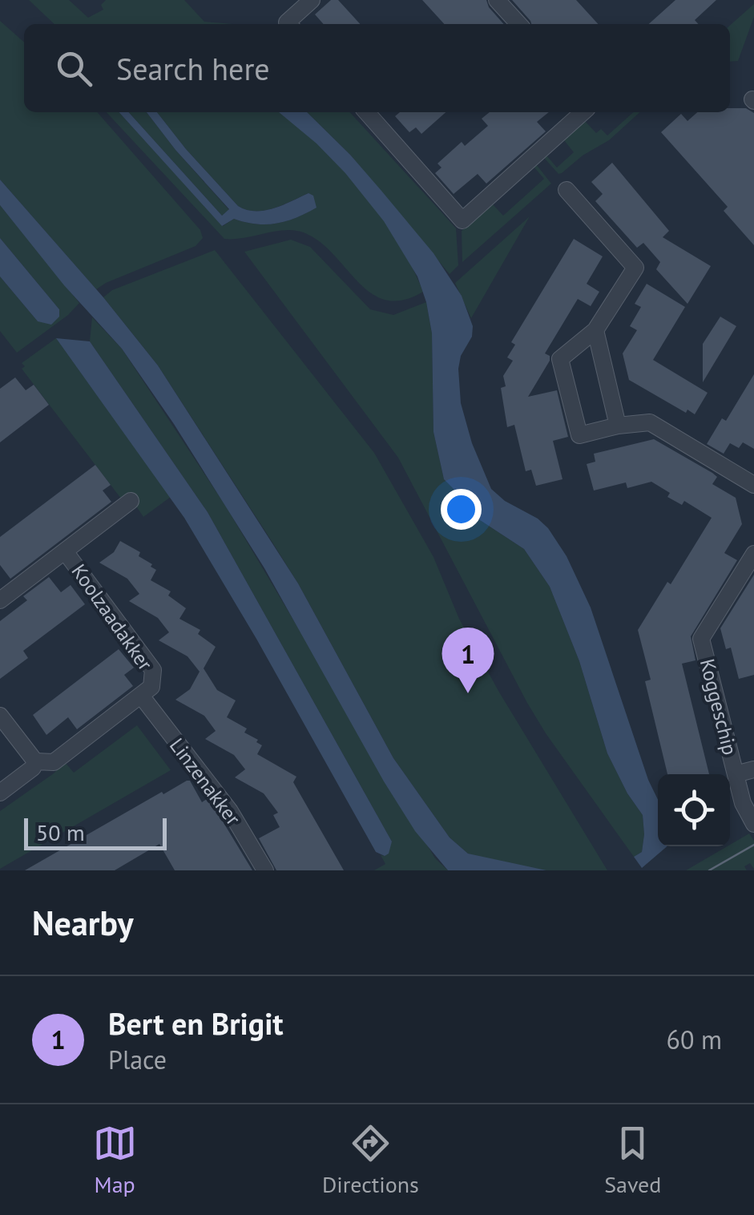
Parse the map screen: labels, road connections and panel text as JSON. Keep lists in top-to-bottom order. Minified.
{"streets":{"street":["Koolzaadakker","Koggeschip","Linzenakker"]},"crossings":[["Koolzaadakker","Linzenakker"]],"scale_bar":"50 m","page":{"search":"Search here","pins":"1","scale":"50 m","heading":"Nearby","list":[{"mark":"1","name":"Bert en Brigit","note":"Place","value":"60 m"}],"nav":["Map","Directions","Saved"]}}
